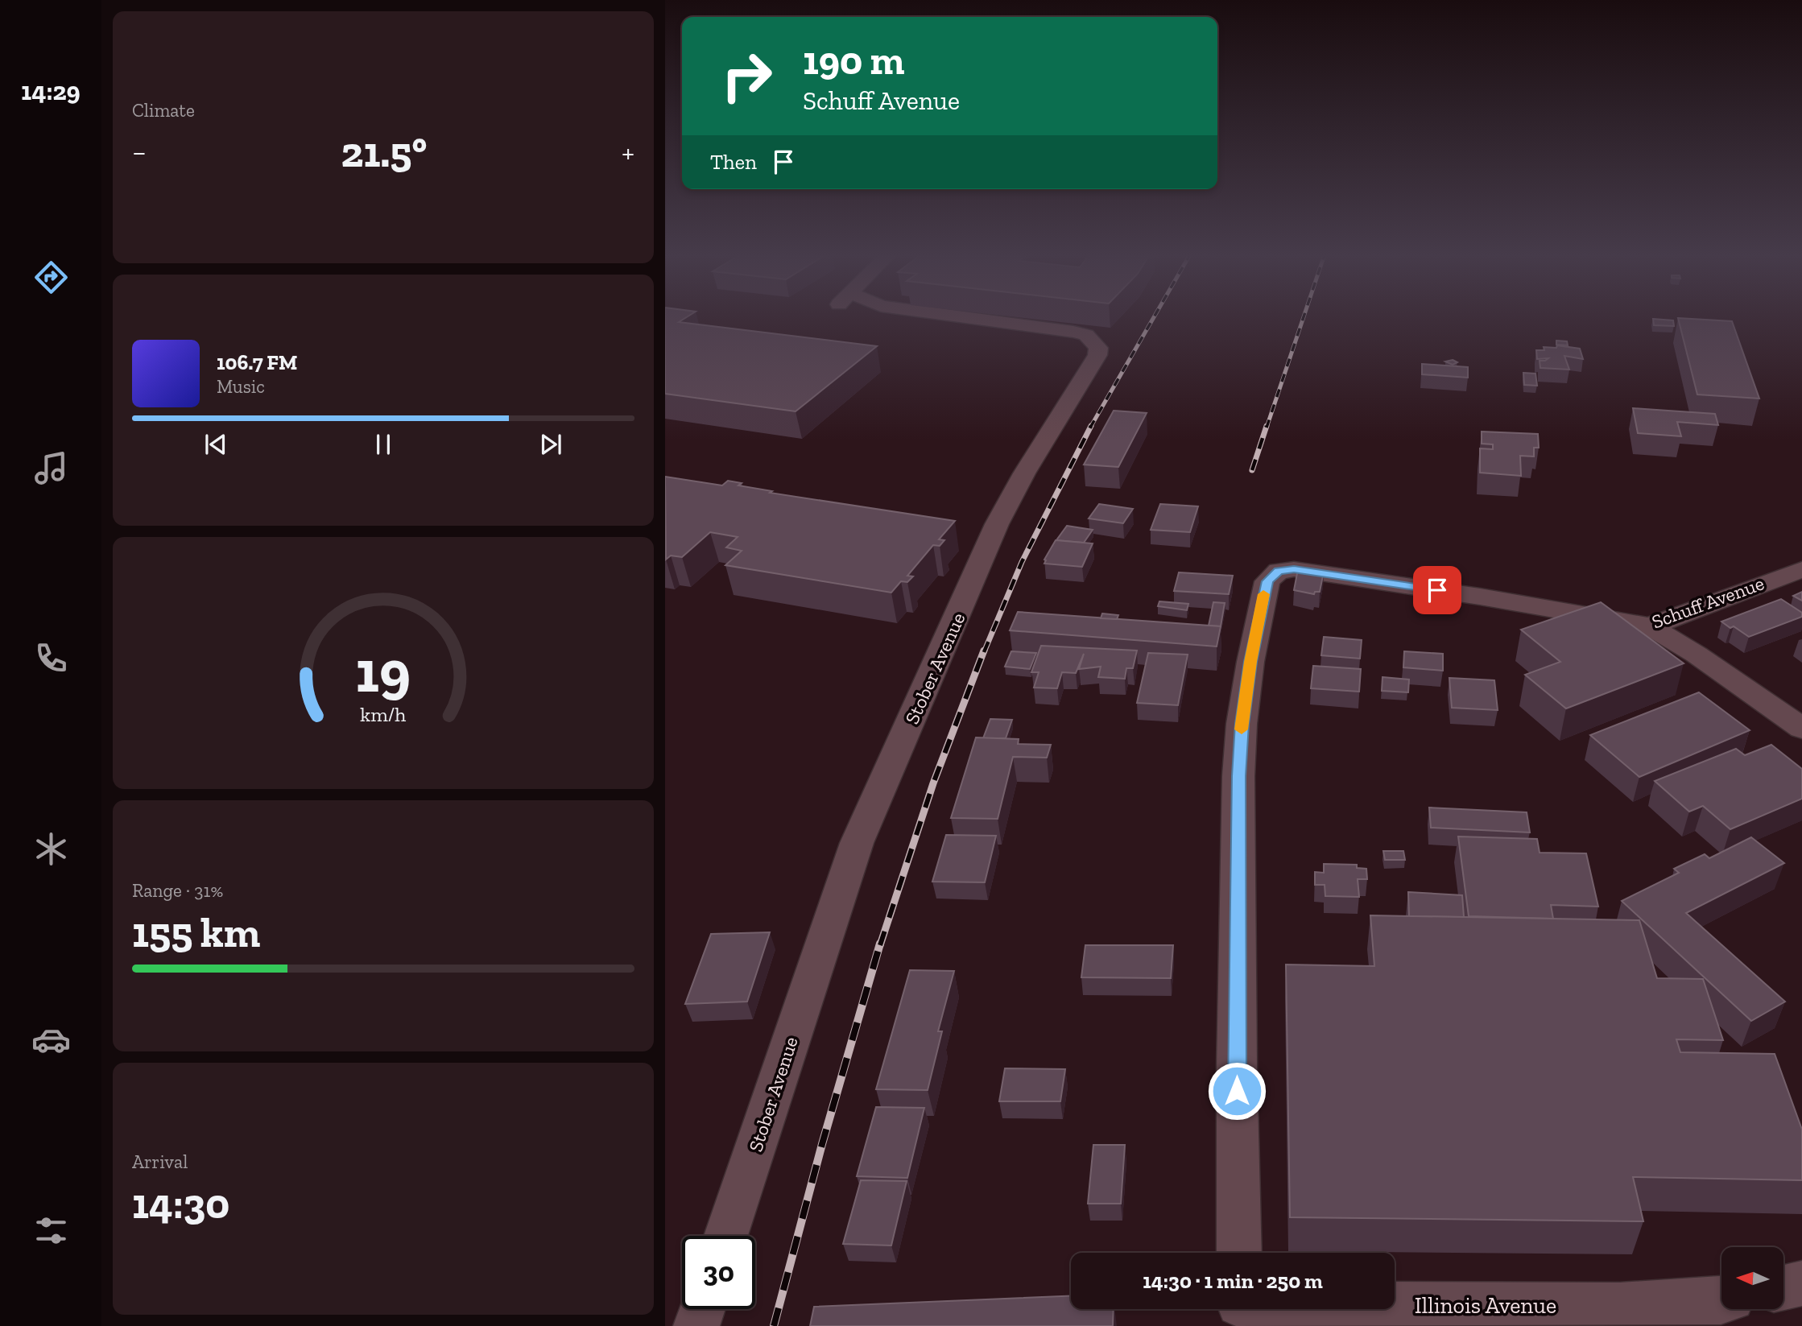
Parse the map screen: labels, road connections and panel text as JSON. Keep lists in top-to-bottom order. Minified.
{"streets":{"street":["Schuff Avenue","Stober Avenue","Illinois Avenue"]},"north":"left","page":{"tabs":"14:29","tile":["Climate",["Range · 31%","155 km"],["Arrival","14:30"]],"turn":["190 m","Schuff Avenue"],"heat":["−","21.5°","+"],"then":"Then","song":["106.7 FM","Music"],"limit":"30","trip":"14:30 · 1 min · 250 m","gauge":["19","km/h"]}}
